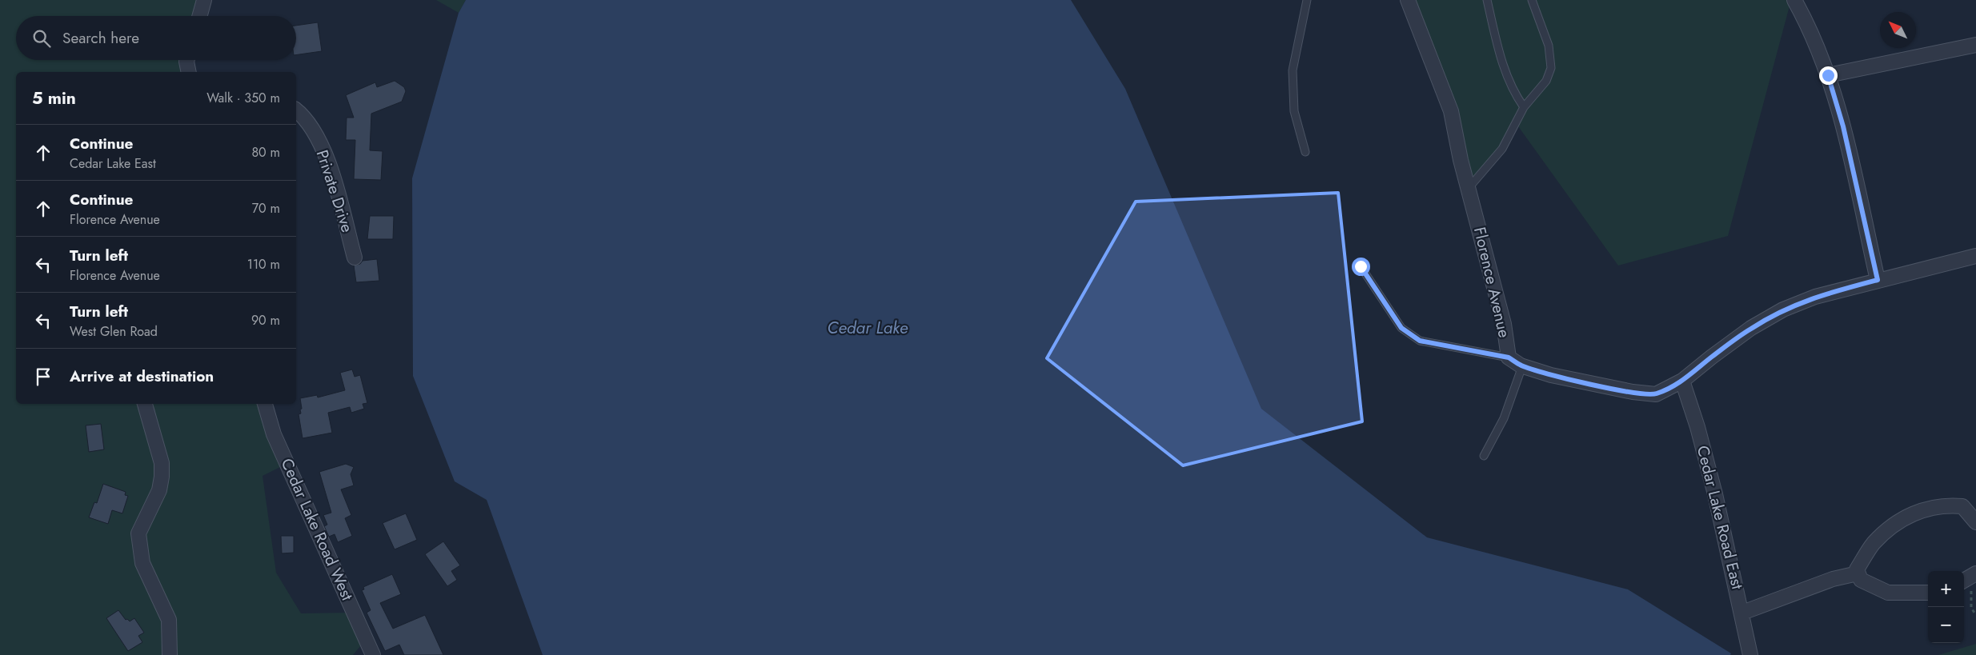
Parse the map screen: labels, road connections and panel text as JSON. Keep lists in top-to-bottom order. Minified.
{"streets":{"street":["Private Drive","Florence Avenue","Cedar Lake Road East","Cedar Lake Road West"]},"crossings":[["Florence Avenue","Cedar Lake Road East"]],"water":["Cedar Lake"],"north":"top left","page":{"search":"Search here","heading":["5 min","Walk · 350 m"],"list":[["Continue","Cedar Lake East","80 m"],["Continue","Florence Avenue","70 m"],["Turn left","Florence Avenue","110 m"],["Turn left","West Glen Road","90 m"],"Arrive at destination"],"map_buttons":["+","−"]}}
